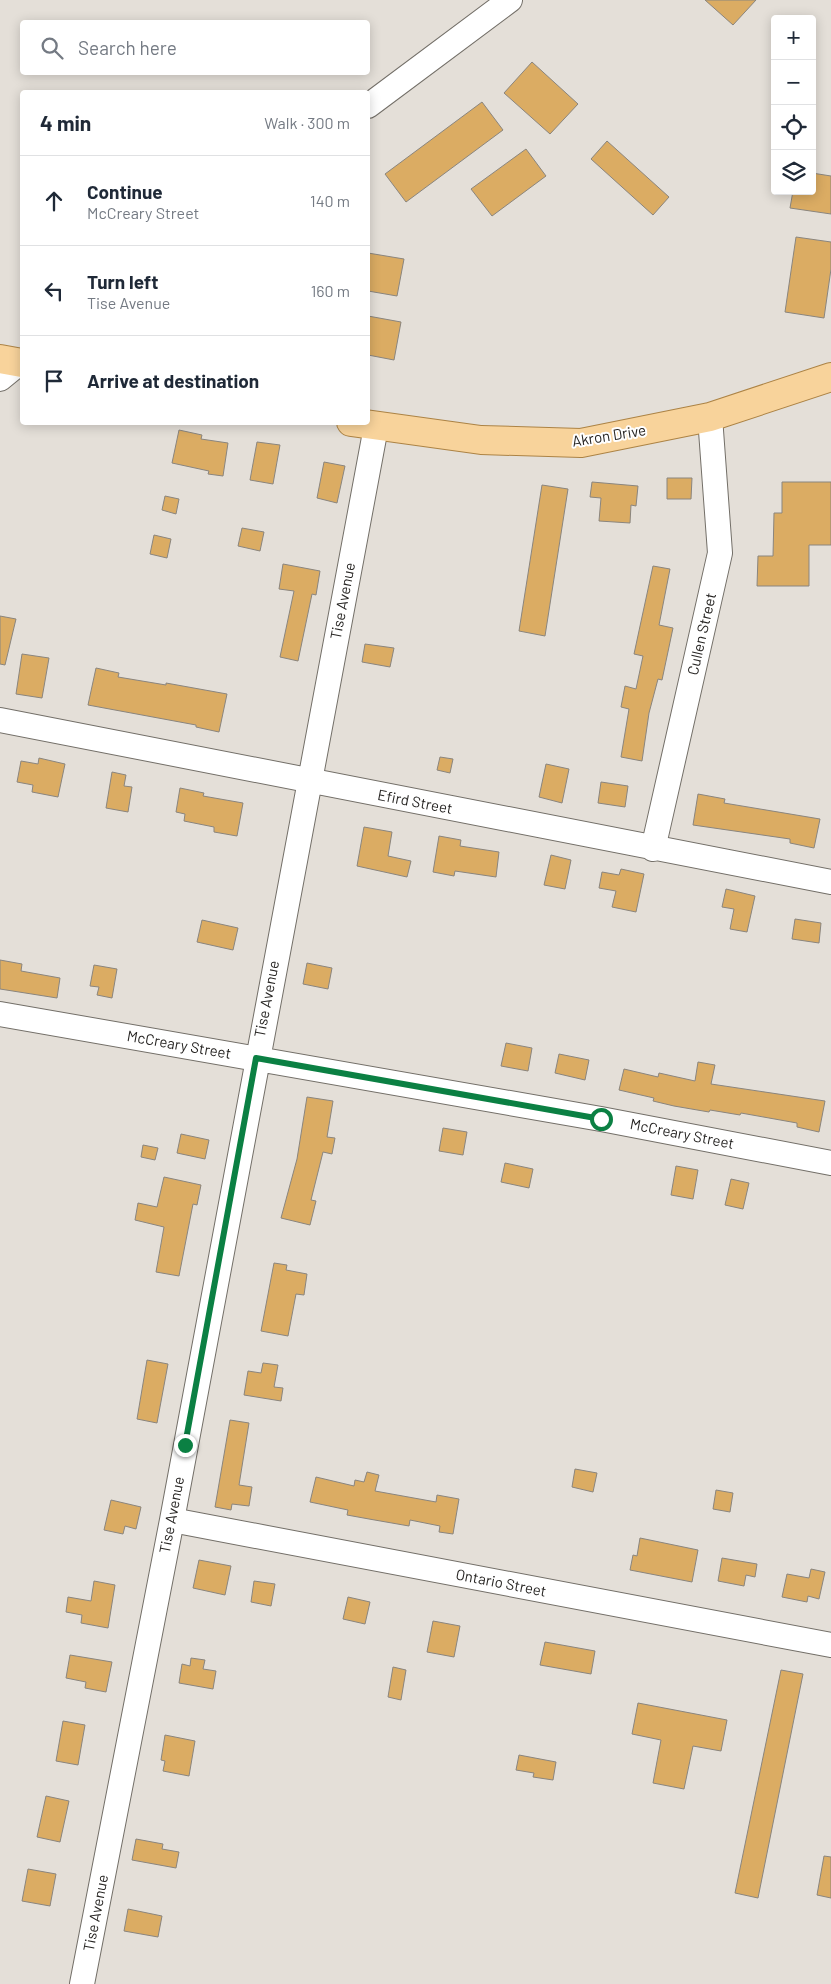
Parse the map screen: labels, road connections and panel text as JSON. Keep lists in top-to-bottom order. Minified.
{"streets":{"main road":["Akron Drive"],"street":["Tise Avenue","Cullen Street","Efird Street","McCreary Street","Ontario Street"]},"crossings":[["Akron Drive","Tise Avenue"],["Akron Drive","Cullen Street"],["Tise Avenue","Efird Street"],["Tise Avenue","McCreary Street"],["Tise Avenue","Ontario Street"],["Cullen Street","Efird Street"]],"page":{"map_buttons":["+","−"],"search":"Search here","heading":["4 min","Walk · 300 m"],"list":[["Continue","McCreary Street","140 m"],["Turn left","Tise Avenue","160 m"],"Arrive at destination"]}}
